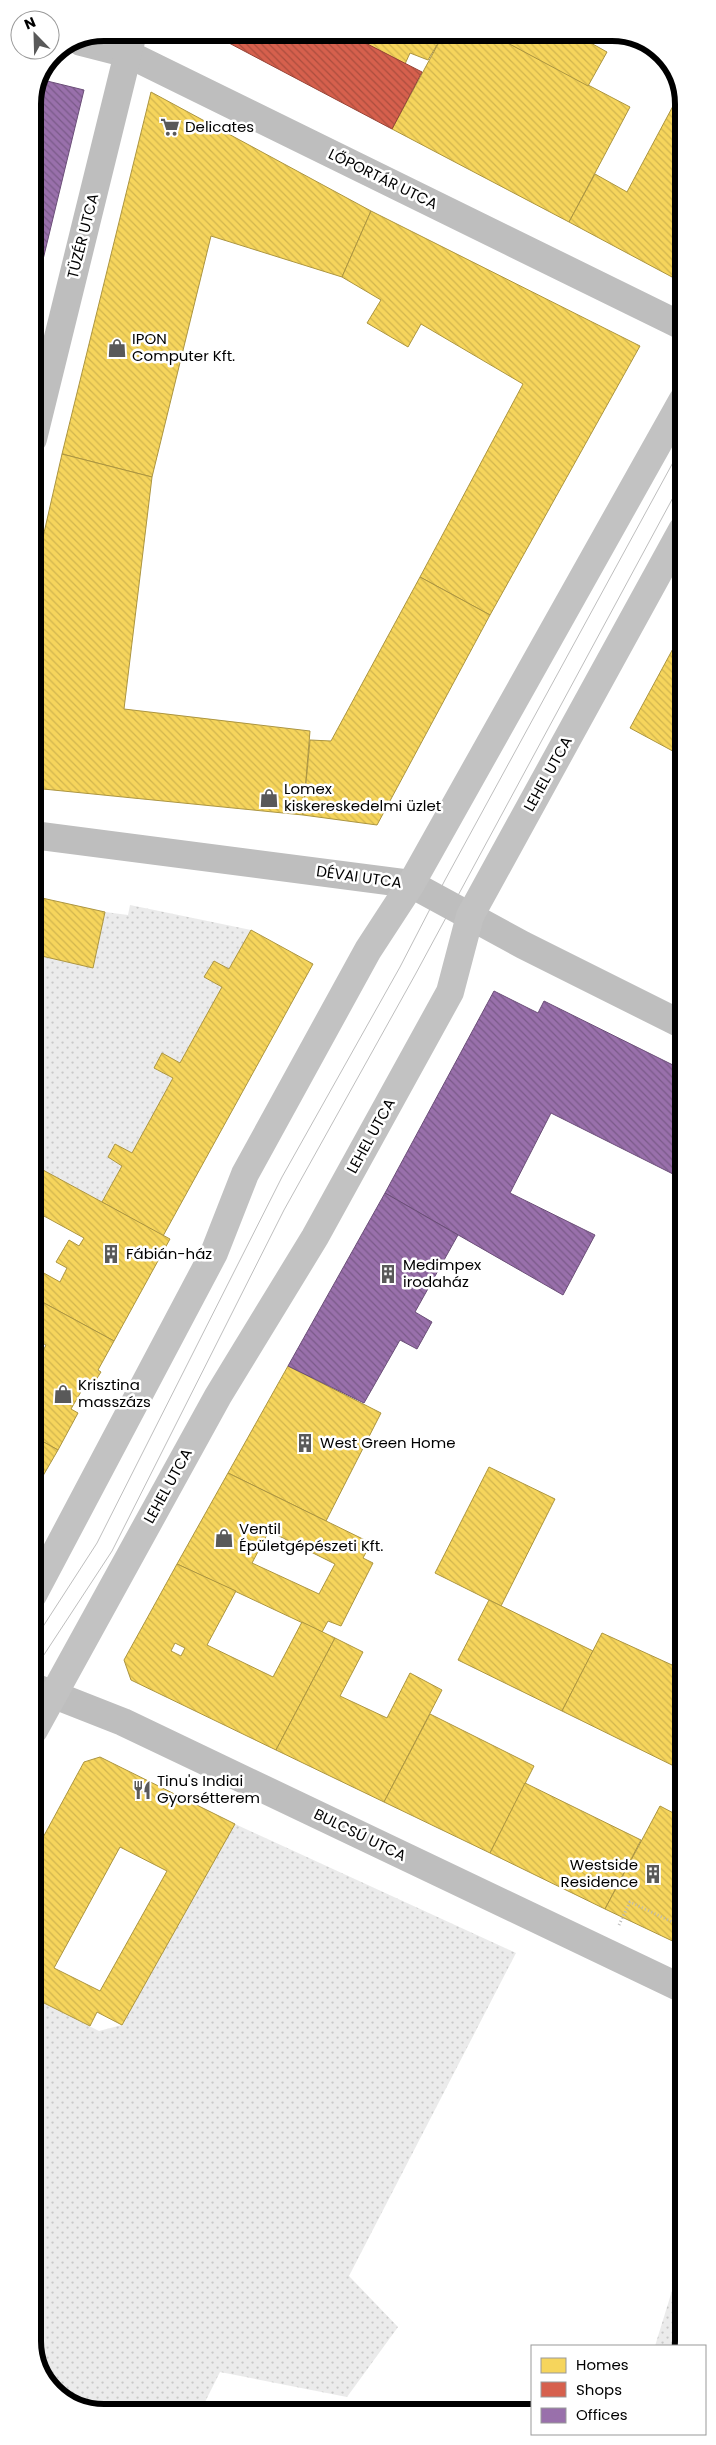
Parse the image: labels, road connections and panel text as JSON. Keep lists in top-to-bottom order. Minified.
{"streets":{"main road":["LEHEL UTCA"],"street":["LŐPORTÁR UTCA","TÜZÉR UTCA","DÉVAI UTCA","BULCSÚ UTCA"]},"crossings":[["LŐPORTÁR UTCA","TÜZÉR UTCA"],["LEHEL UTCA","DÉVAI UTCA"],["LEHEL UTCA","BULCSÚ UTCA"]],"places":{"supermarket":["Delicates"],"shop":["IPON Computer Kft.","Lomex kiskereskedelmi üzlet","Krisztina masszázs","Ventil Épületgépészeti Kft."],"building":["Fábián-ház","Medimpex irodaház","West Green Home","Westside Residence"],"restaurant":["Tinu's Indiai Gyorsétterem"]},"legend":["Homes","Shops","Offices"],"north":"top left"}
